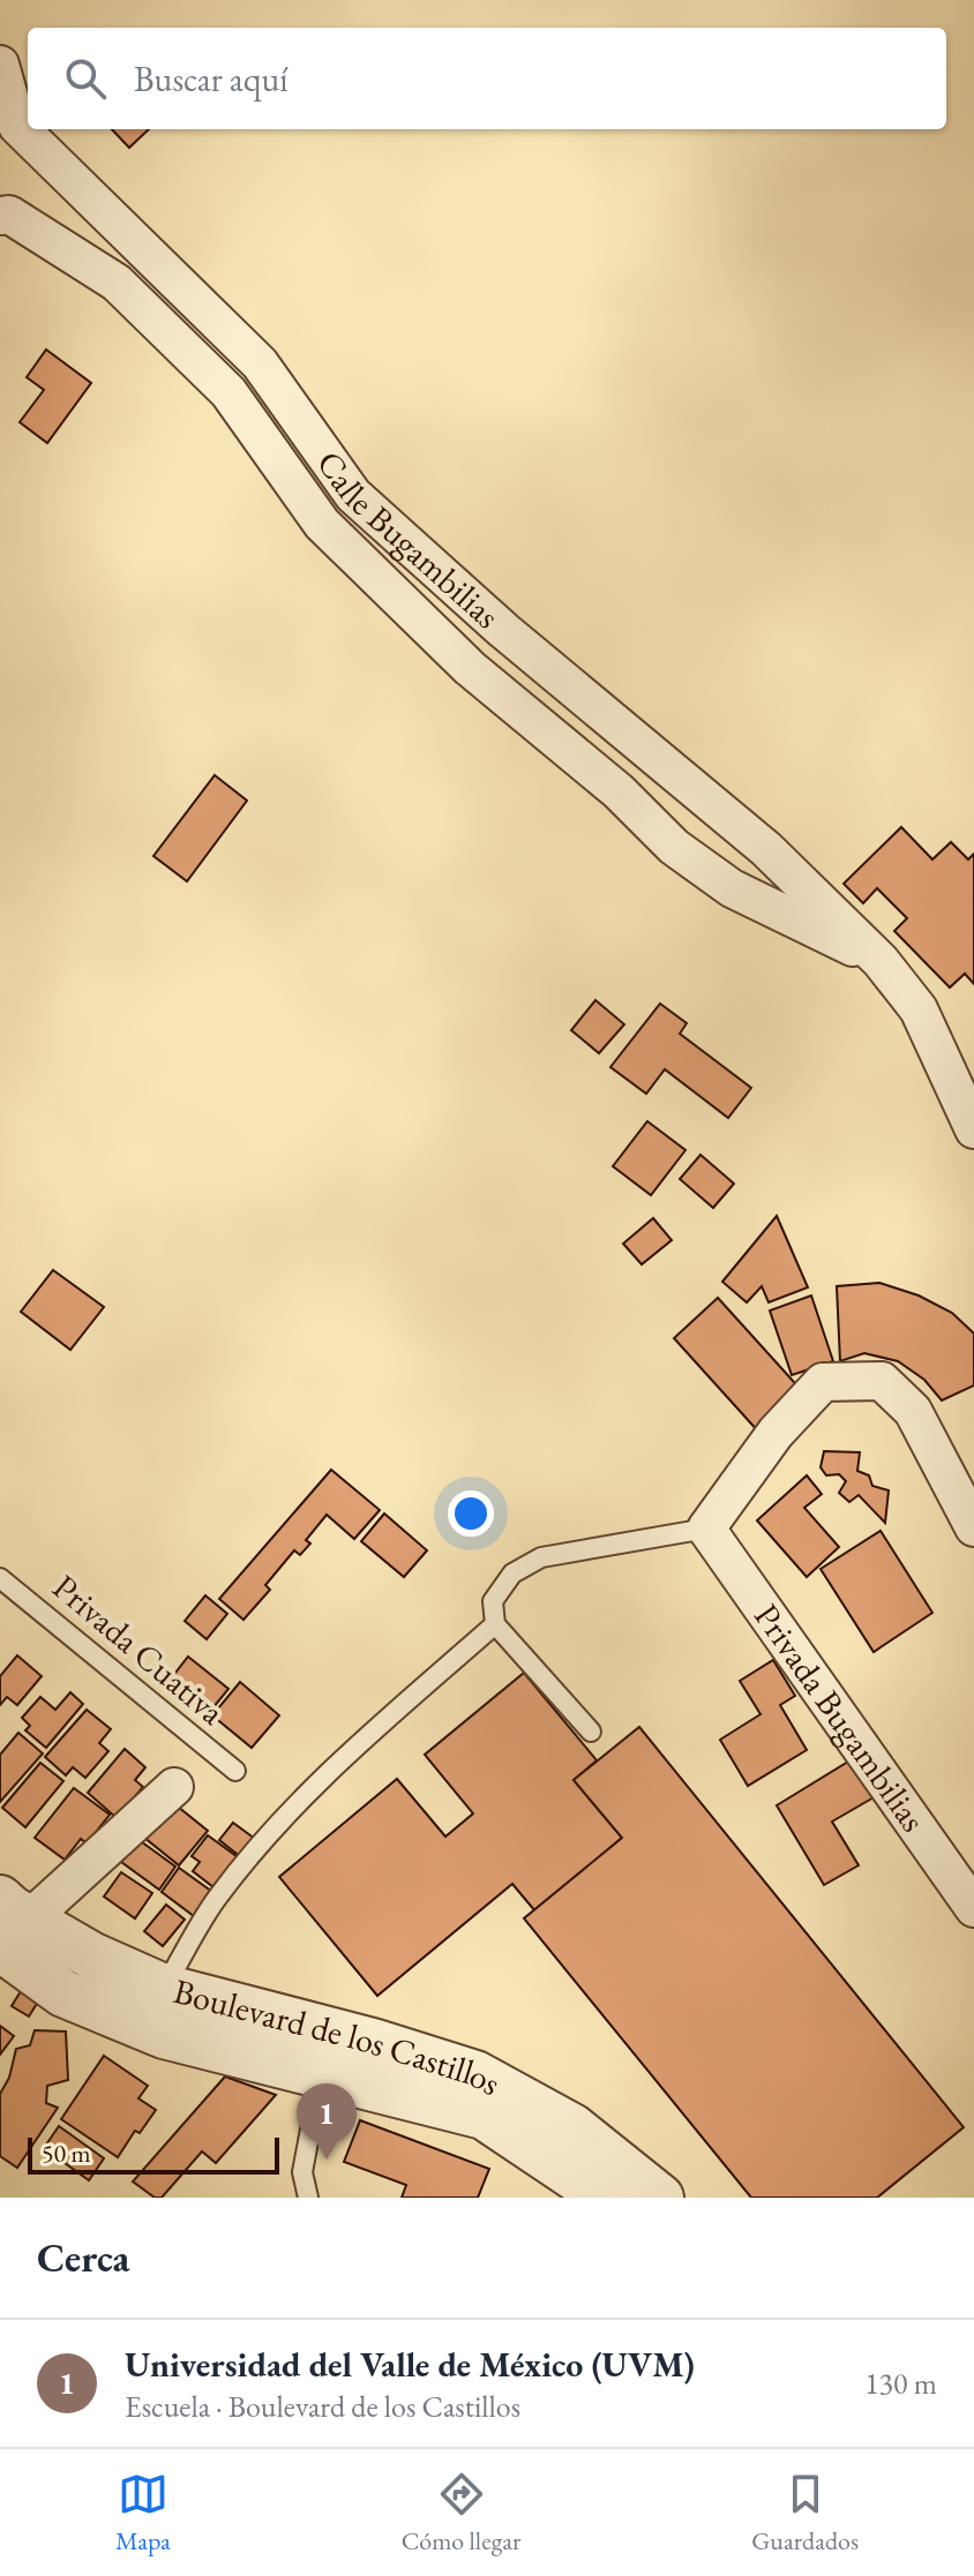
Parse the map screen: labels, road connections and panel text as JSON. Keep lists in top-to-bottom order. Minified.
{"streets":{"street":["Calle Bugambilias","Privada Bugambilias","Boulevard de los Castillos"],"lane":["Privada Cuativa"]},"scale_bar":"50 m","page":{"search":"Buscar aquí","pins":"1","scale":"50 m","heading":"Cerca","list":[{"mark":"1","name":"Universidad del Valle de México (UVM)","note":"Escuela · Boulevard de los Castillos","value":"130 m"}],"nav":["Mapa","Cómo llegar","Guardados"]}}
